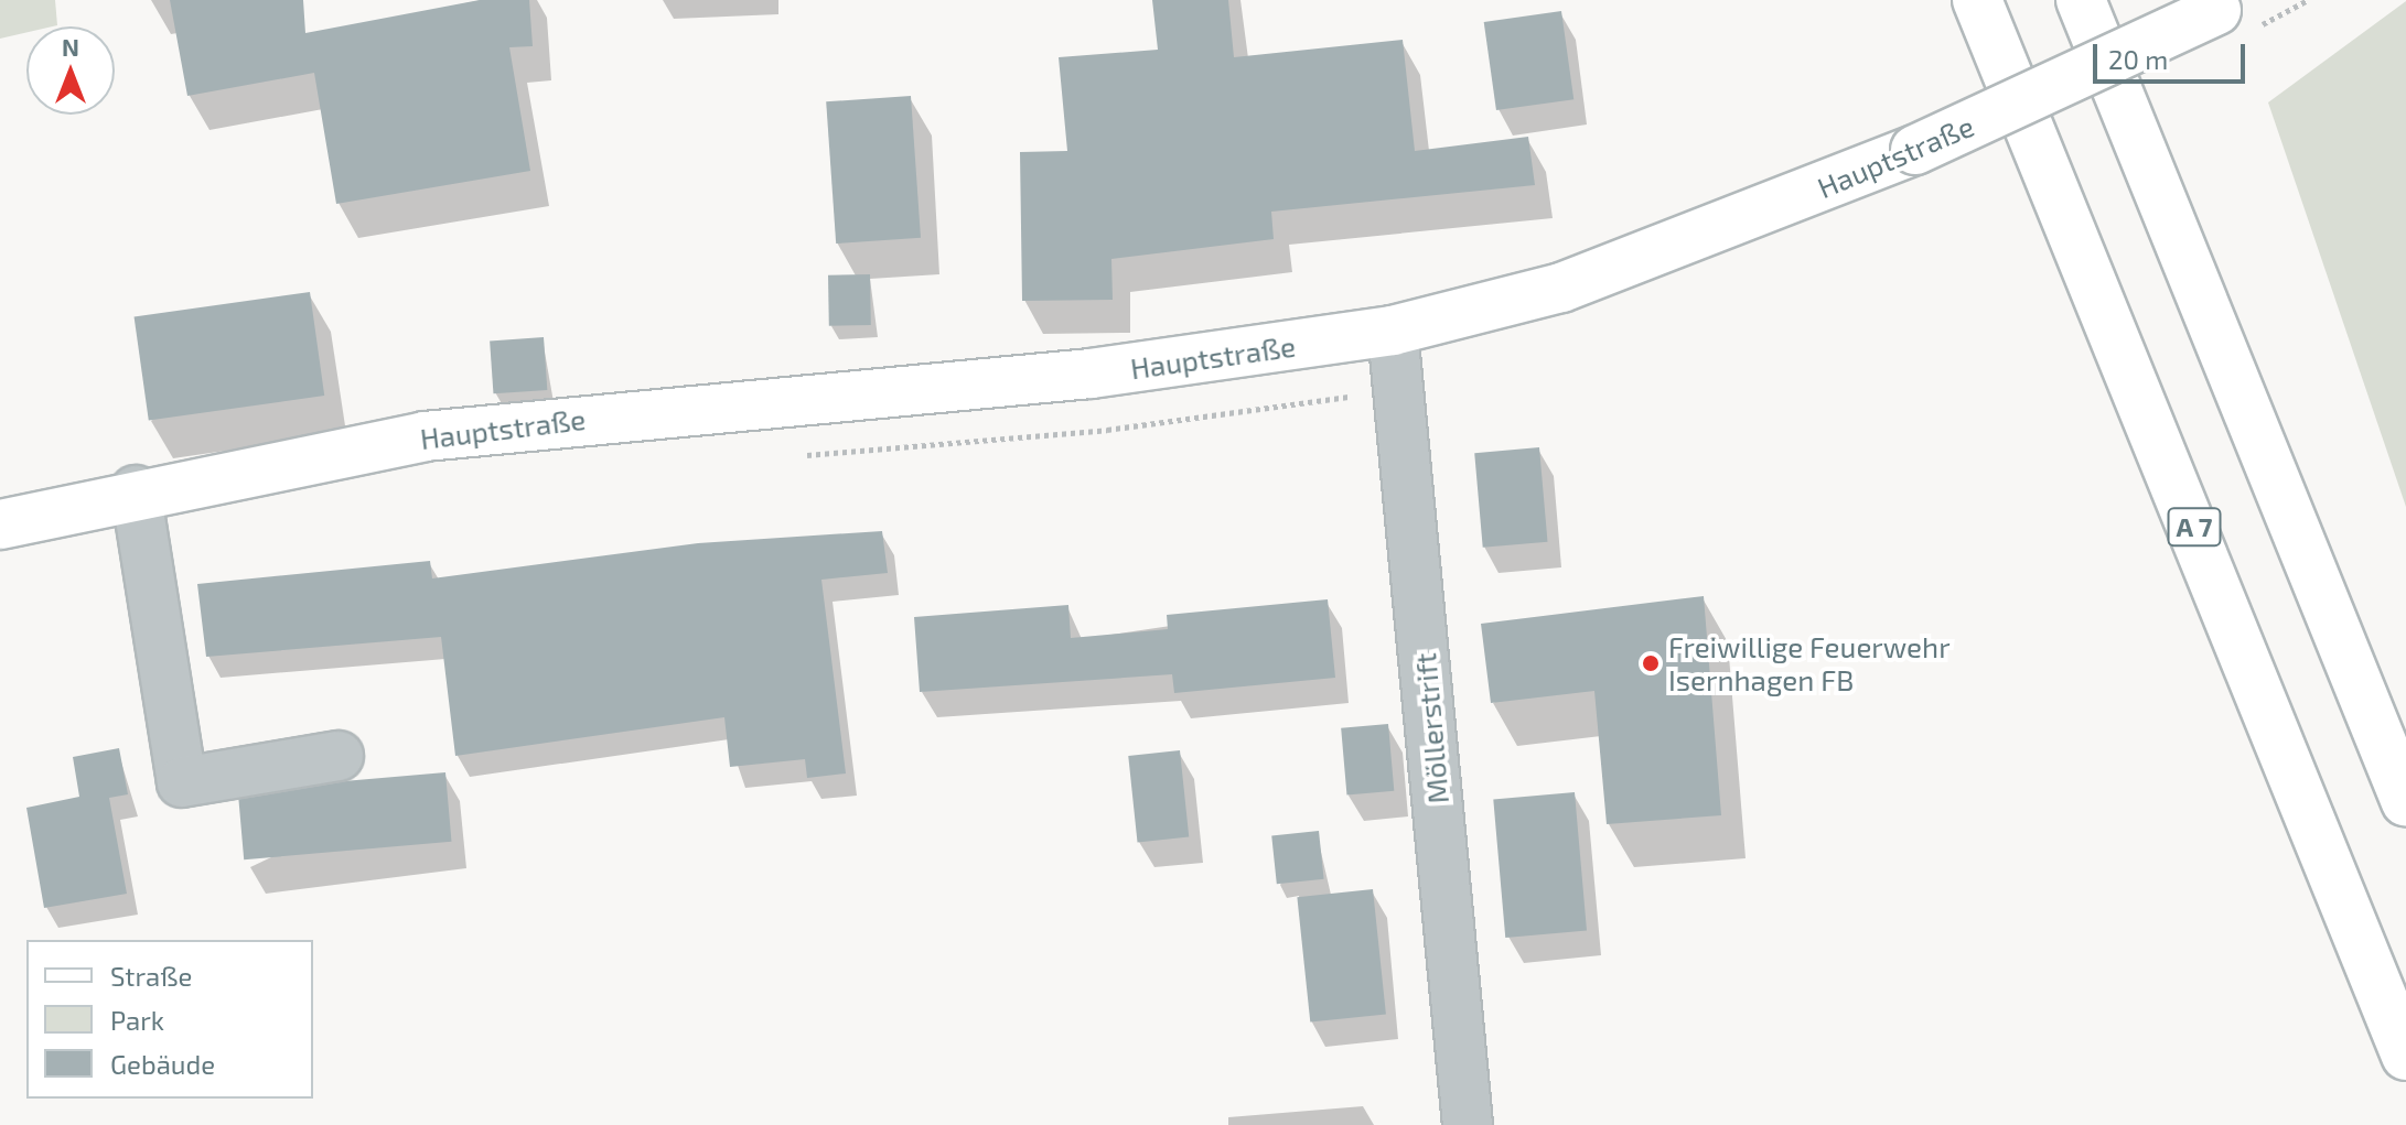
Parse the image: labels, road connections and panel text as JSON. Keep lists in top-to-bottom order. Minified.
{"streets":{"main road":["Hauptstraße","A 7"],"street":["Möllerstrift"]},"crossings":[["Hauptstraße","Möllerstrift"]],"places":["Freiwillige Feuerwehr Isernhagen FB"],"legend":["Straße","Park","Gebäude"],"scale_bar":"20 m","north":"top"}
